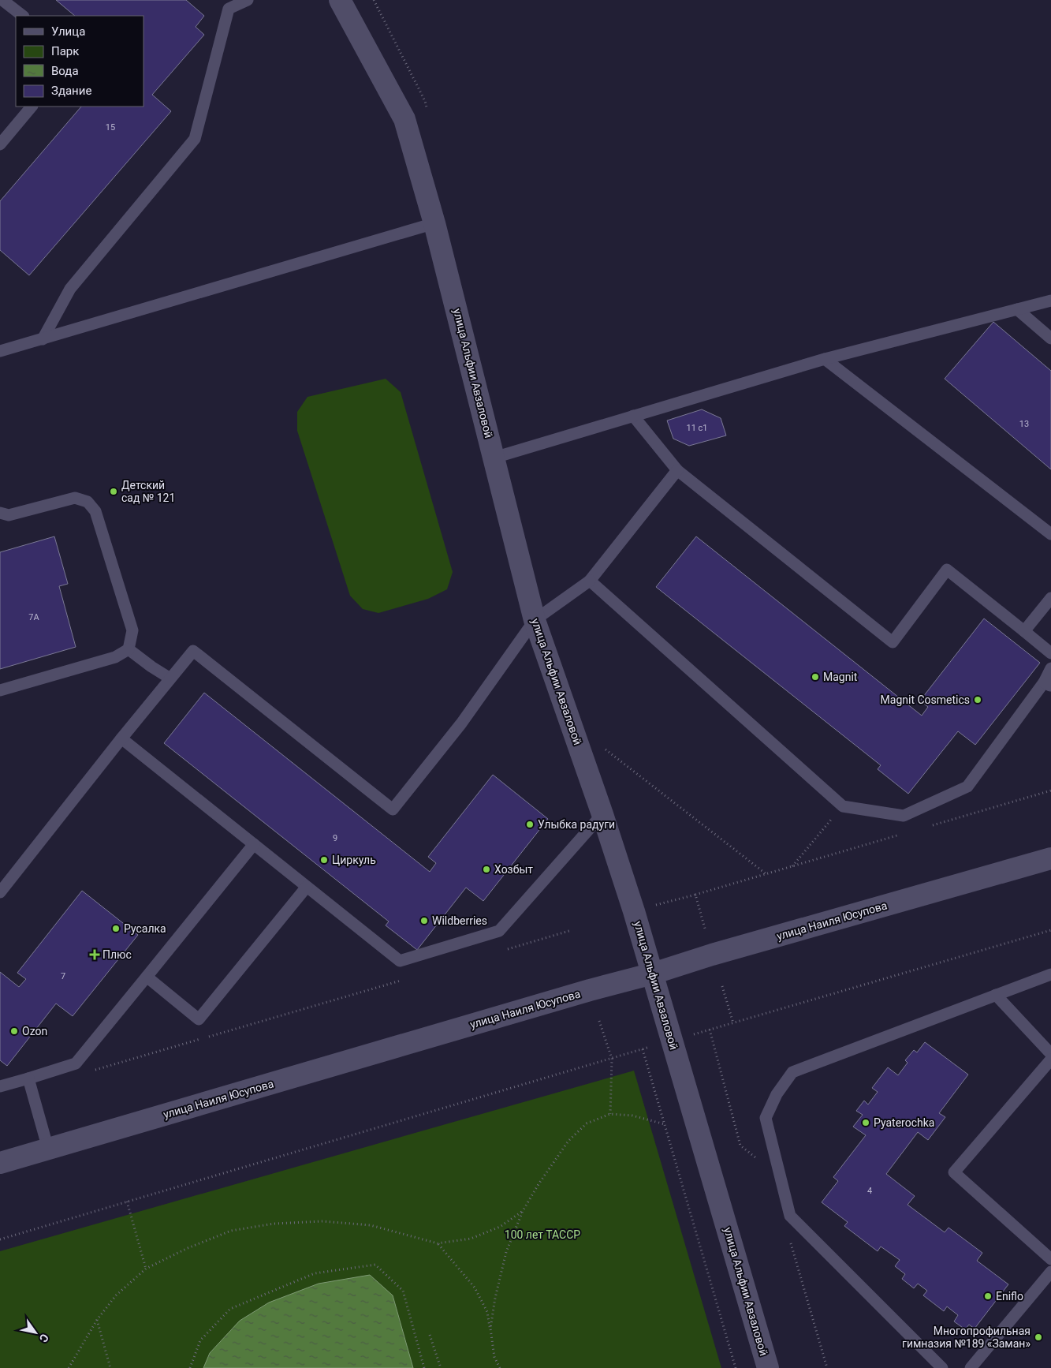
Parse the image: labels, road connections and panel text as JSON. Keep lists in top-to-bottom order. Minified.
{"streets":{"street":["улица Альфии Авзаловой","улица Наиля Юсупова"]},"crossings":[["улица Альфии Авзаловой","улица Наиля Юсупова"]],"parks":["100 лет ТАССР"],"places":{"other":["Детский сад № 121","Magnit","Magnit Cosmetics","Улыбка радуги","Циркуль","Хозбыт","Wildberries","Русалка","Ozon","Pyaterochka","Eniflo","Многопрофильная гимназия №189 «Заман»"],"health":["Плюс"]},"house_numbers":["15","13","11 с1","7А","9","7","4"],"legend":["Улица","Парк","Вода","Здание"],"north":"bottom right"}
